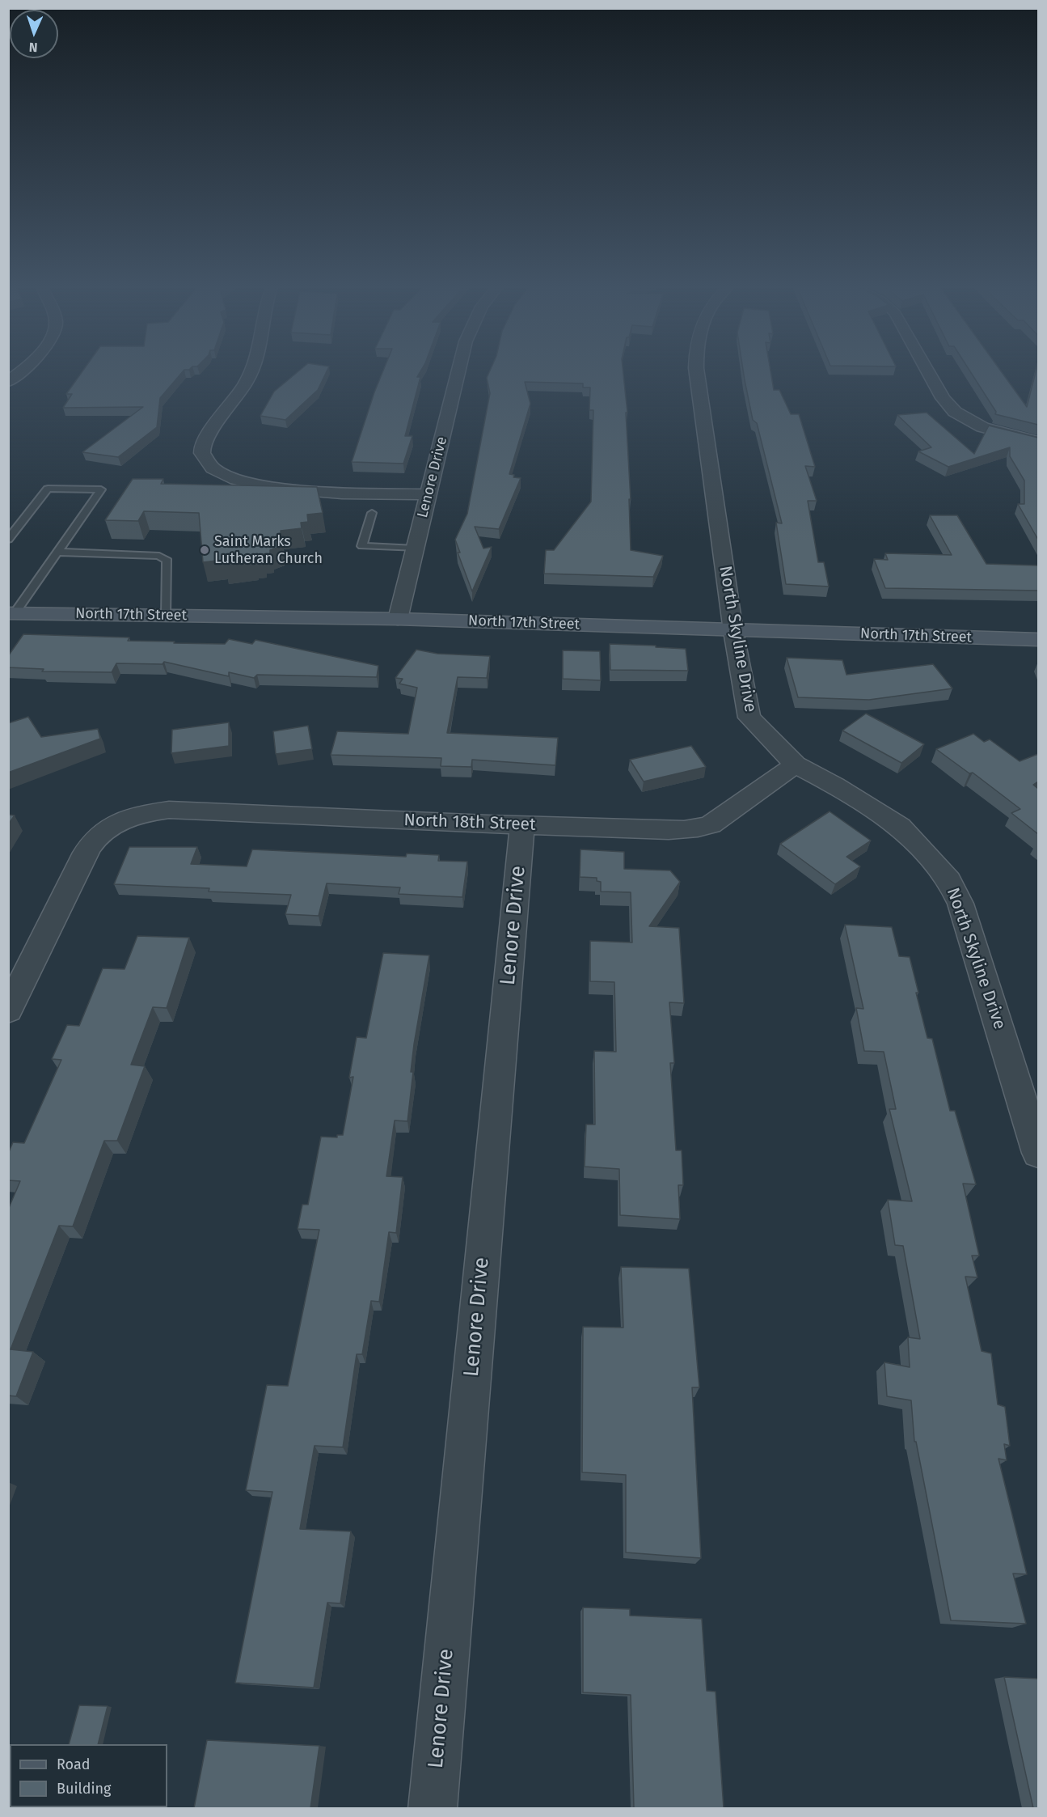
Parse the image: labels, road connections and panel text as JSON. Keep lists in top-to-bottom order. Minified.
{"streets":{"street":["Lenore Drive","North 17th Street","North Skyline Drive","North 18th Street"]},"crossings":[["Lenore Drive","North 17th Street"],["Lenore Drive","North 18th Street"],["North 17th Street","North Skyline Drive"],["North Skyline Drive","North 18th Street"]],"places":["Saint Marks Lutheran Church"],"legend":["Road","Building"],"north":"bottom"}
